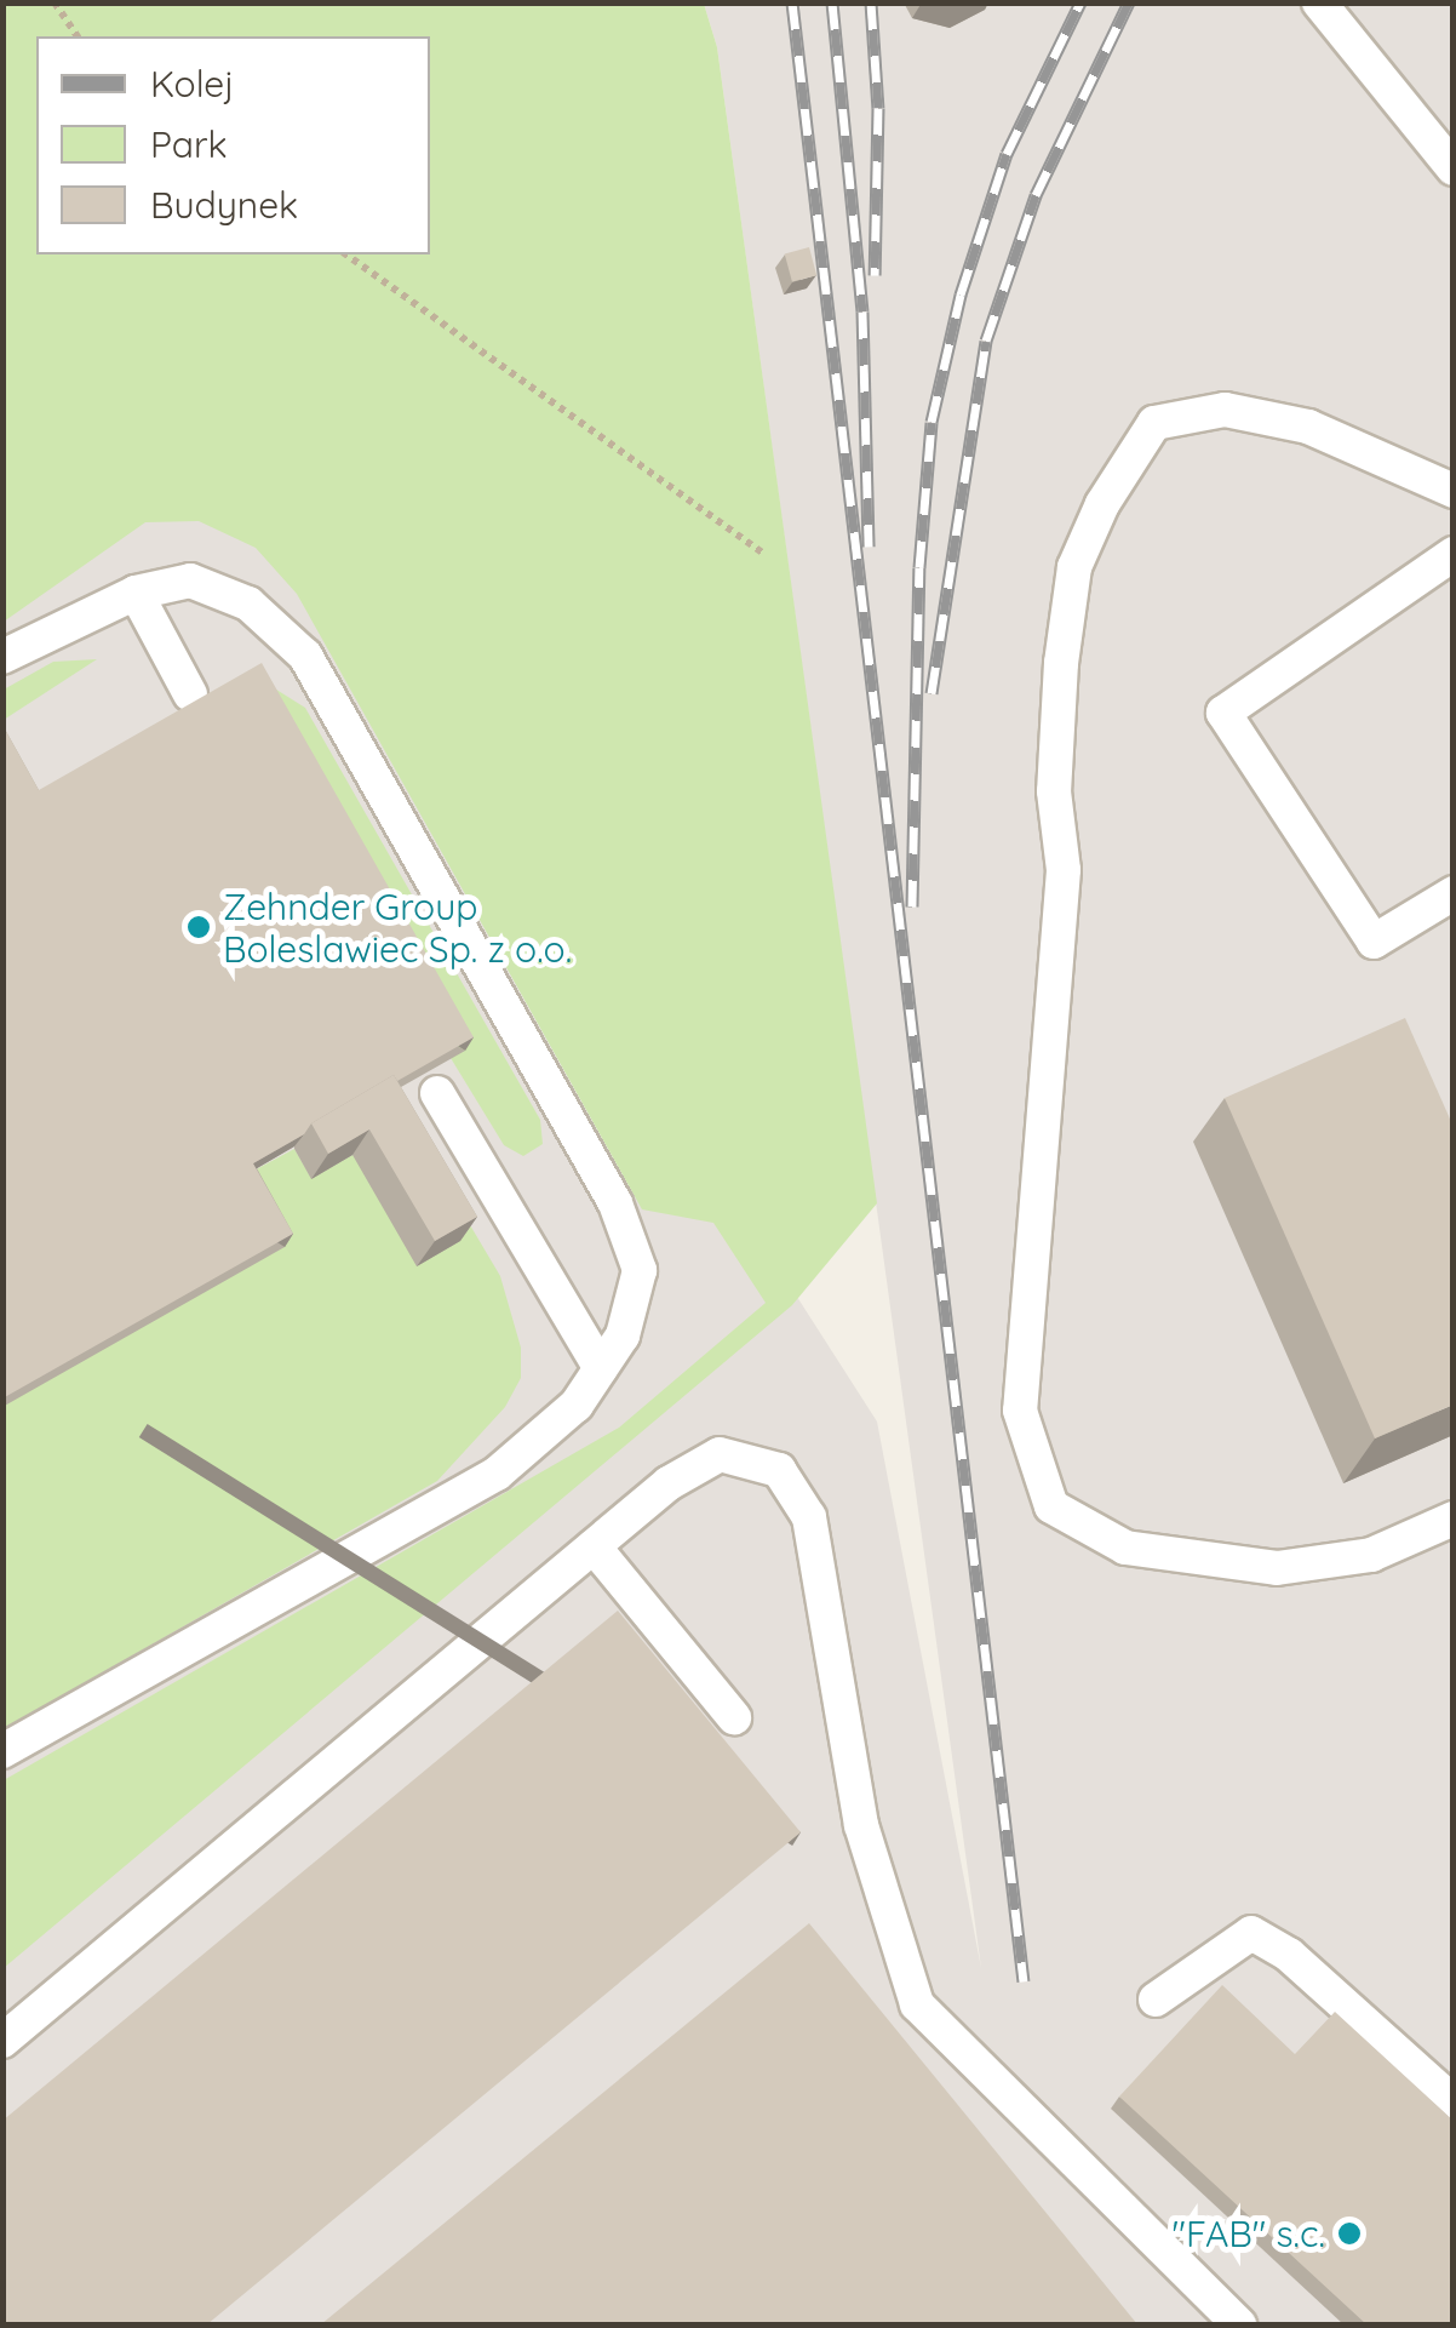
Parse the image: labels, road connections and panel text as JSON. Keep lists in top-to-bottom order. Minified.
{"places":["Zehnder Group Boleslawiec Sp. z o.o.","\"FAB\" s.c."],"legend":["Kolej","Park","Budynek"]}
